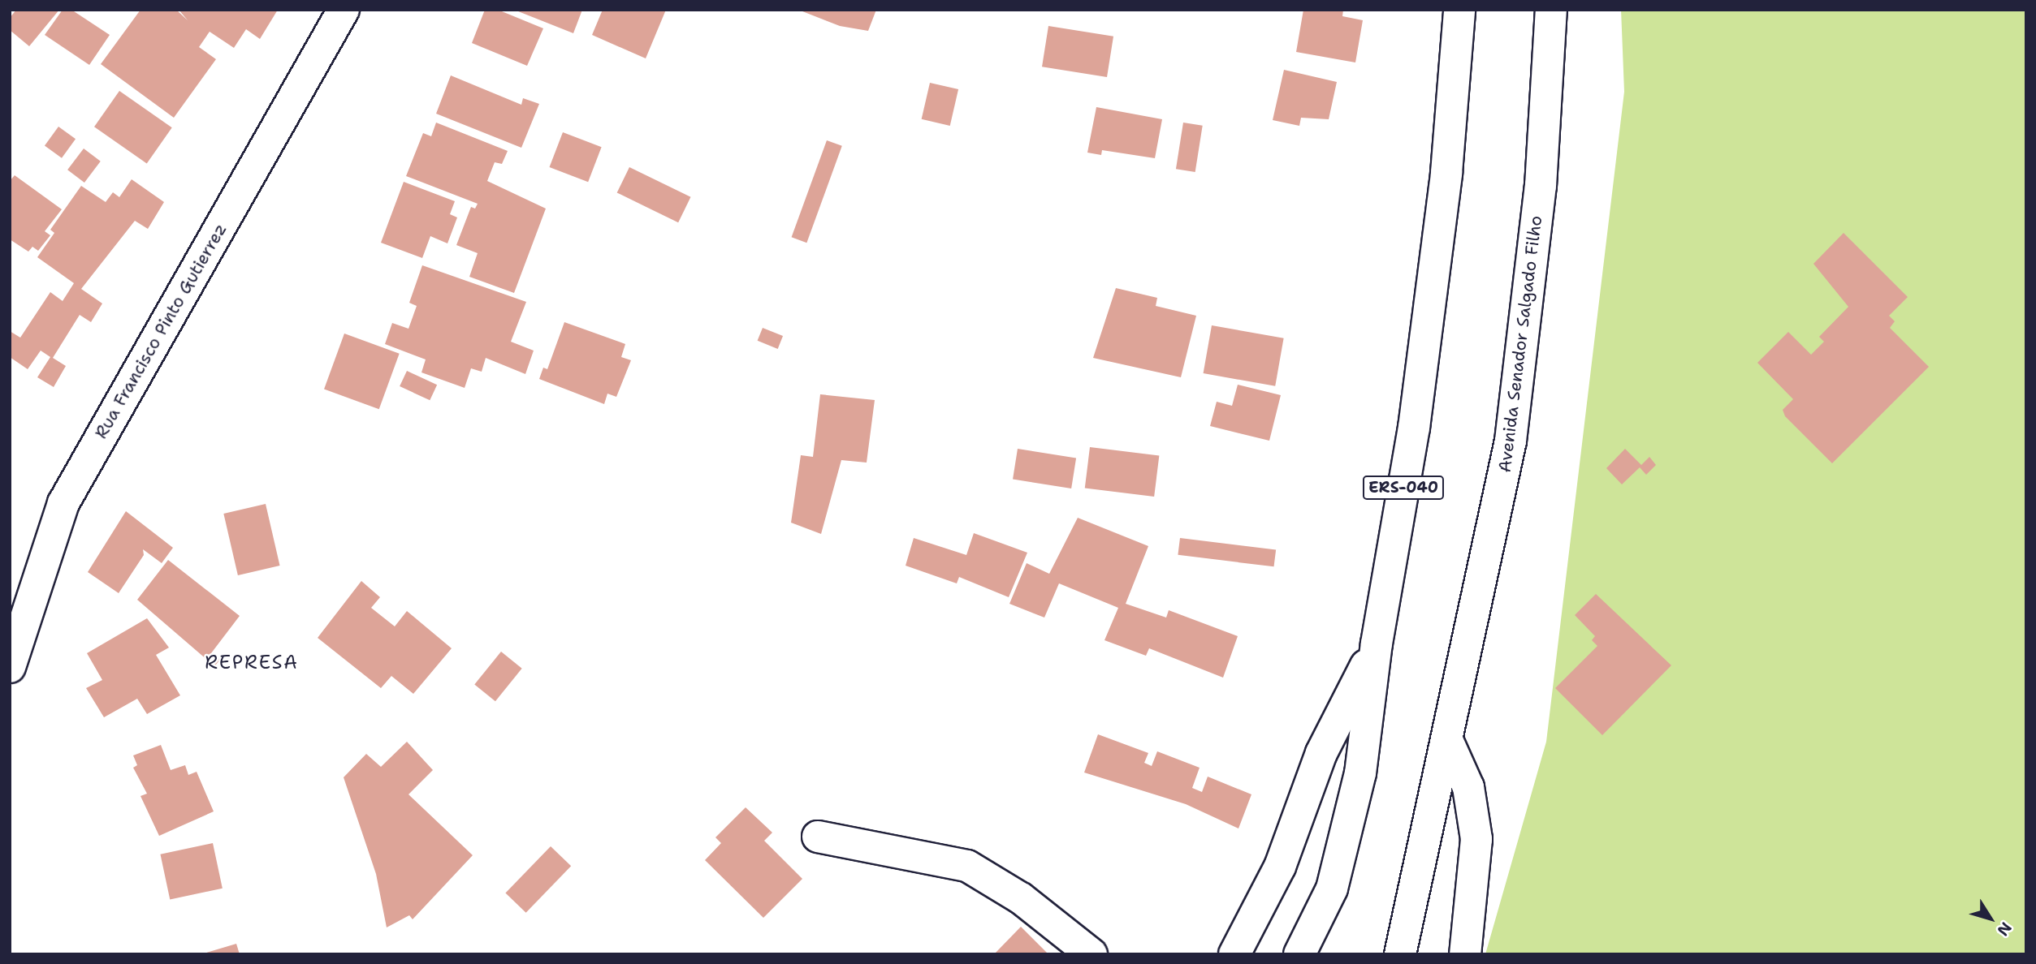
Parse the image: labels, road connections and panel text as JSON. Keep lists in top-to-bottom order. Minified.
{"streets":{"main road":["Rua Francisco Pinto Gutierrez","Avenida Senador Salgado Filho","ERS-040"]},"districts":["REPRESA"],"north":"bottom right"}
